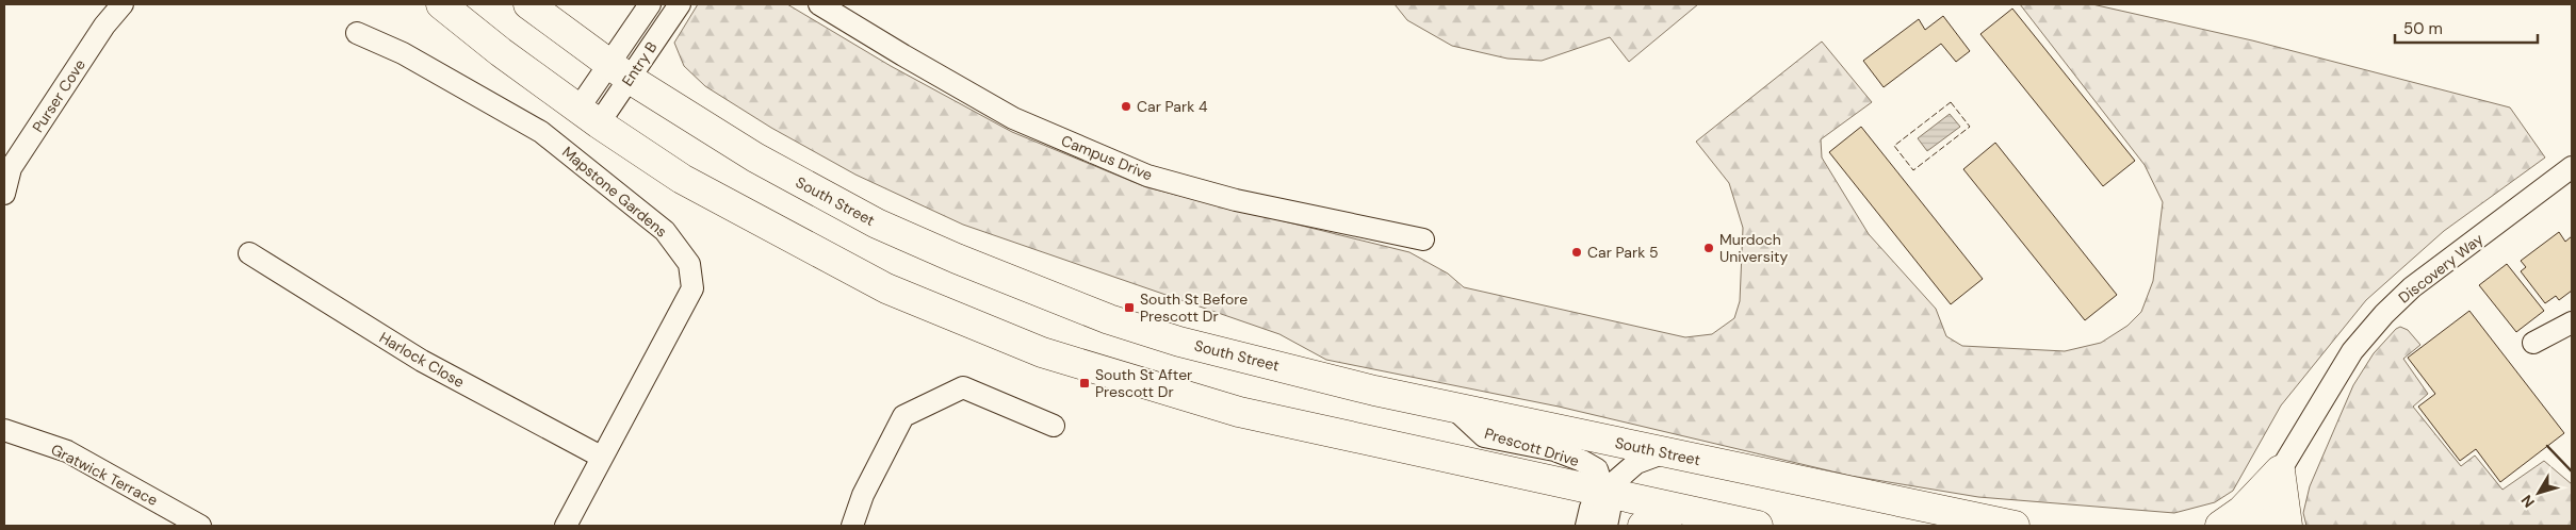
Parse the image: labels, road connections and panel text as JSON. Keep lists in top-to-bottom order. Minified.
{"streets":{"highway":["South Street"],"street":["Entry B","Purser Cove","Campus Drive","Mapstone Gardens","Discovery Way","Harlock Close","Prescott Drive","Gratwick Terrace"]},"crossings":[["Entry B","South Street"],["Mapstone Gardens","Harlock Close"],["South Street","Prescott Drive"]],"places":{"other":["Car Park 4","Murdoch University","Car Park 5"],"transit":["South St Before Prescott Dr","South St After Prescott Dr"]},"scale_bar":"50 m","north":"bottom left"}
